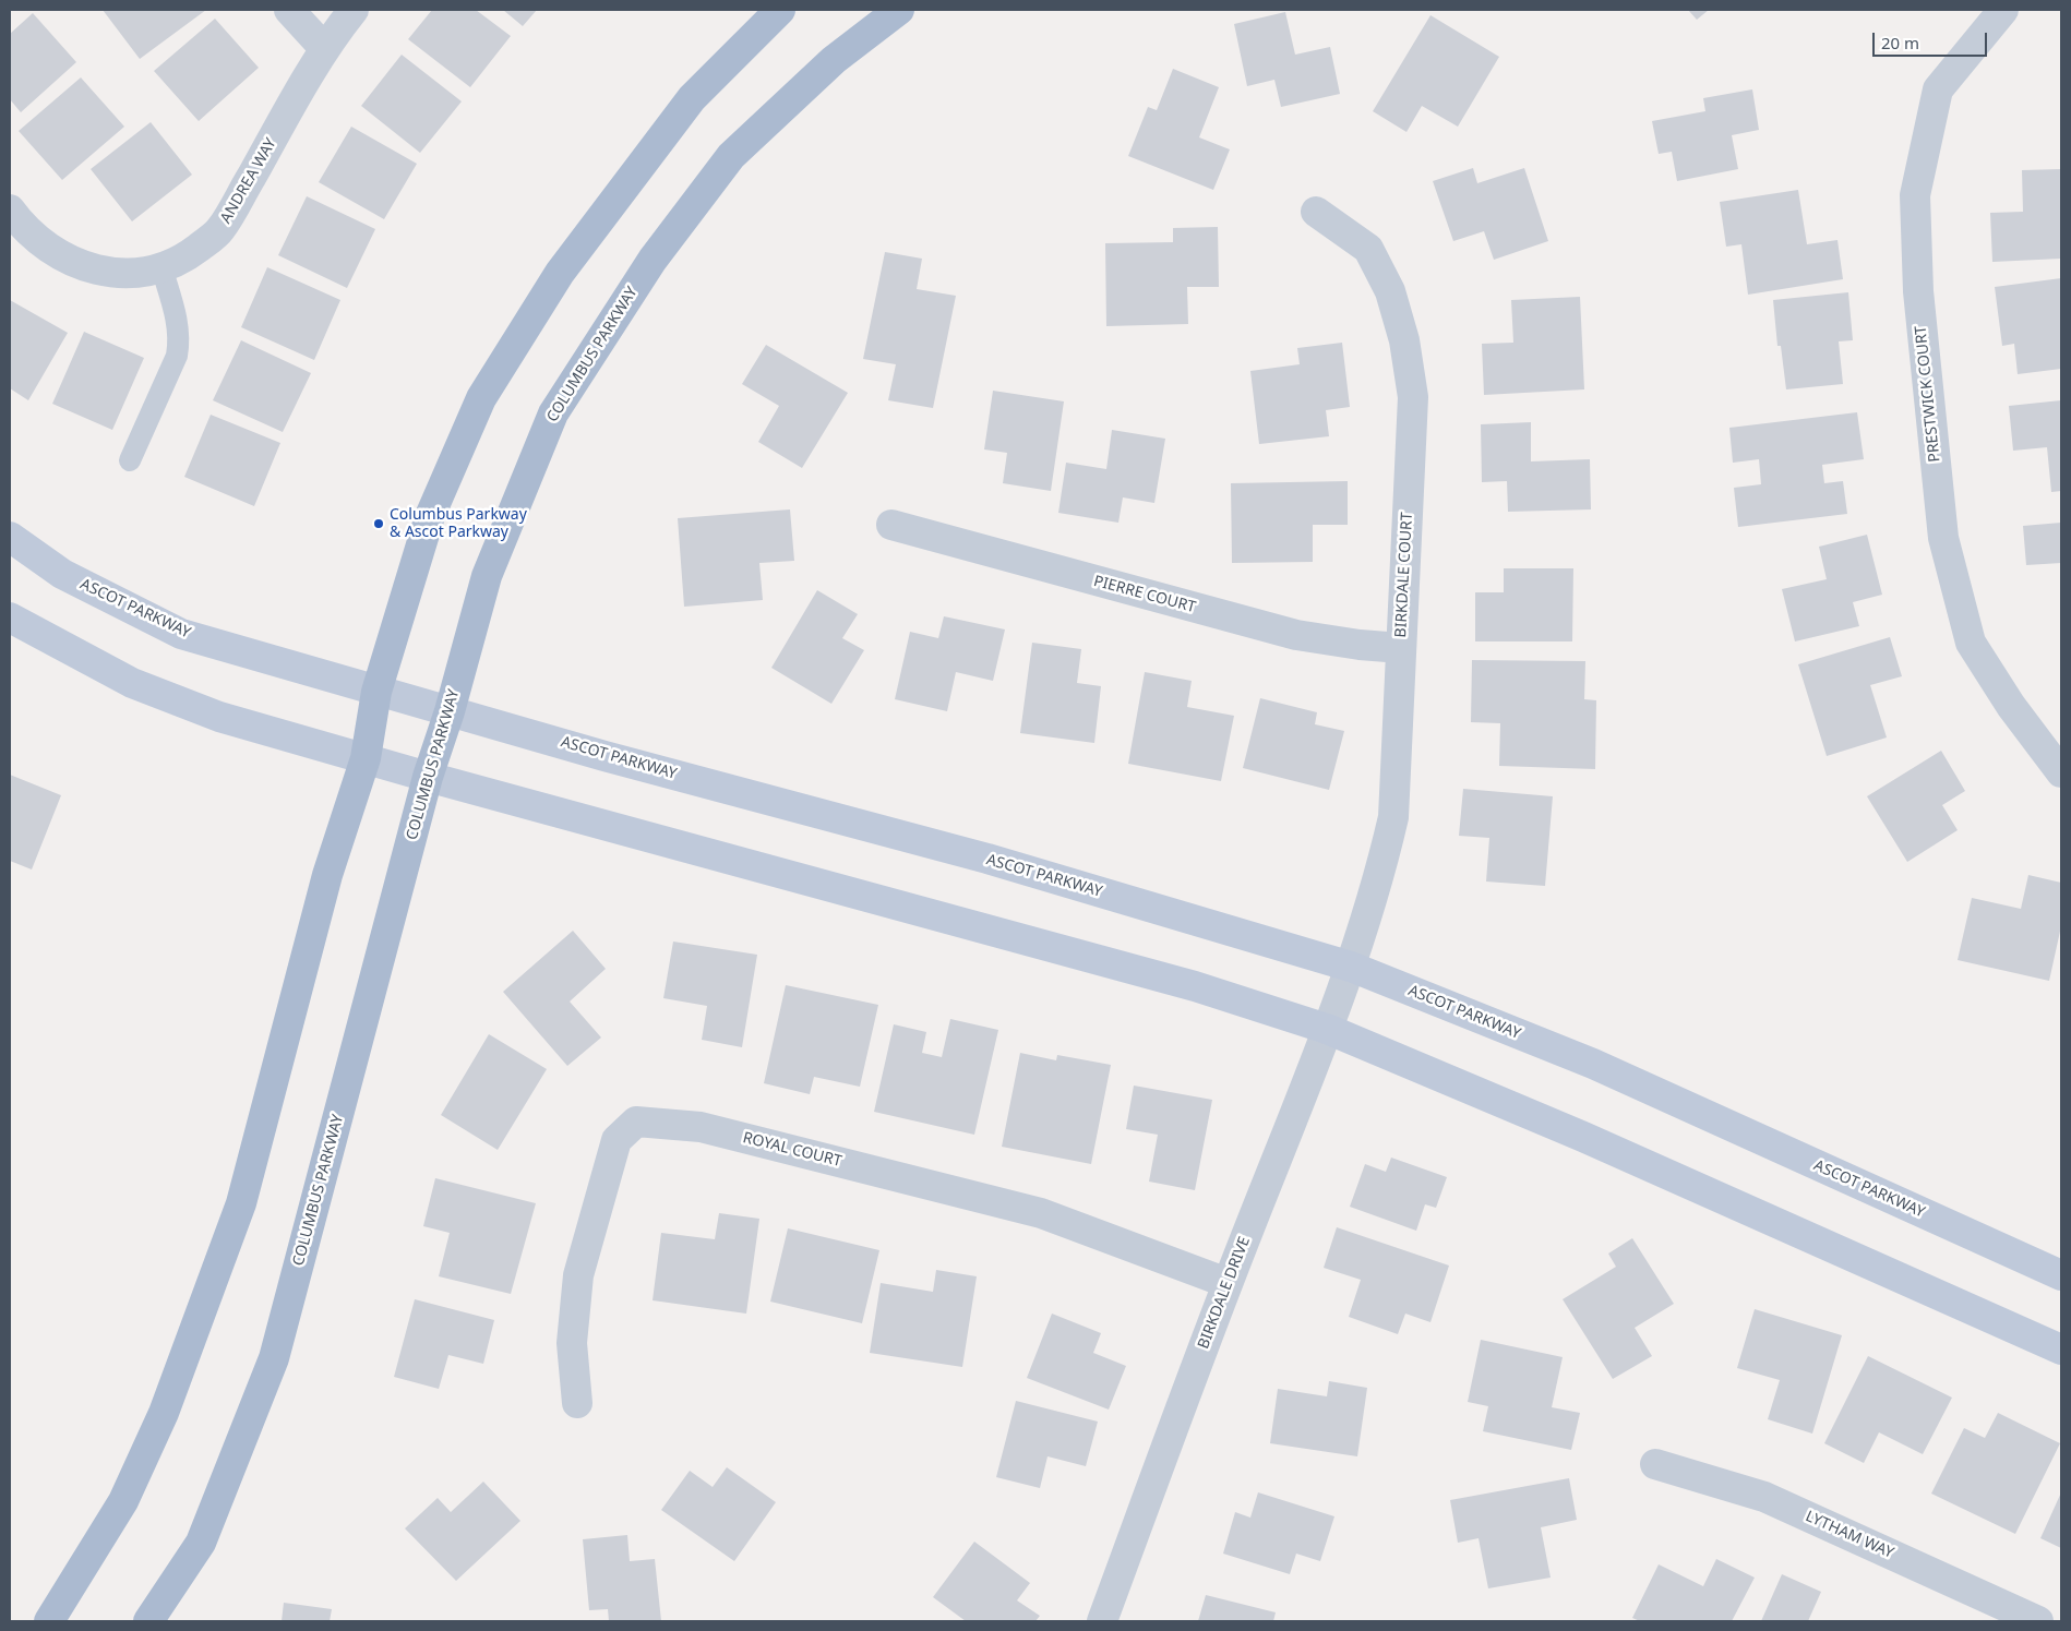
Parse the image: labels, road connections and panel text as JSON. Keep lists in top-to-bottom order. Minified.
{"streets":{"main road":["COLUMBUS PARKWAY","ASCOT PARKWAY"],"street":["ANDREA WAY","PRESTWICK COURT","BIRKDALE COURT","PIERRE COURT","ROYAL COURT","BIRKDALE DRIVE","LYTHAM WAY"]},"crossings":[["COLUMBUS PARKWAY","ASCOT PARKWAY"],["BIRKDALE COURT","PIERRE COURT"],["BIRKDALE COURT","ASCOT PARKWAY"],["BIRKDALE COURT","BIRKDALE DRIVE"],["ASCOT PARKWAY","BIRKDALE DRIVE"],["ROYAL COURT","BIRKDALE DRIVE"]],"places":["Columbus Parkway & Ascot Parkway"],"scale_bar":"20 m"}
